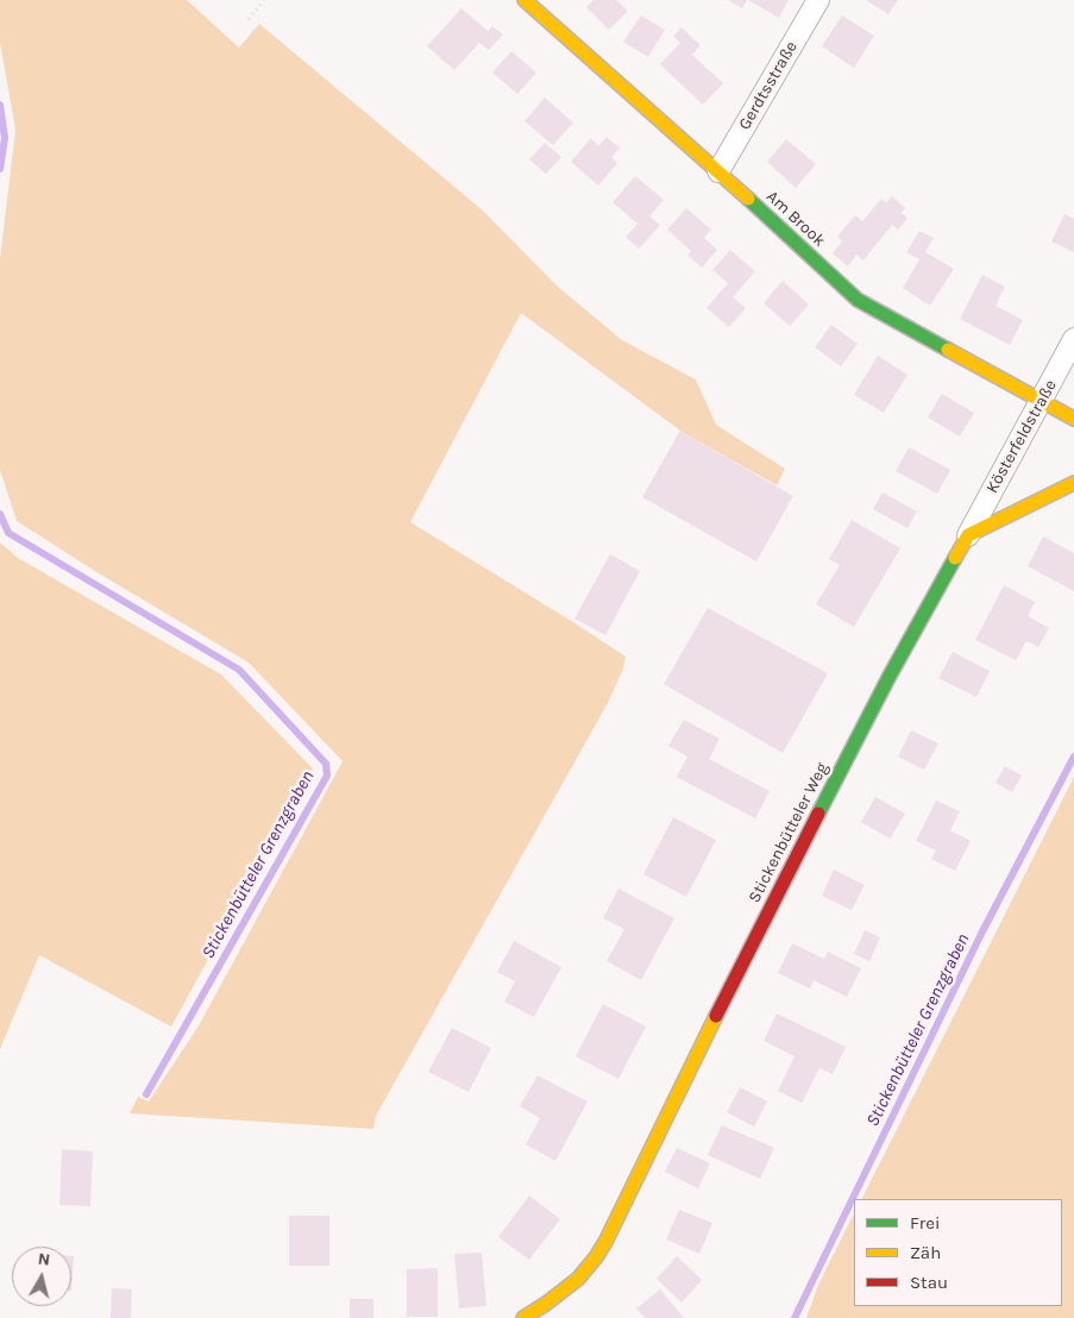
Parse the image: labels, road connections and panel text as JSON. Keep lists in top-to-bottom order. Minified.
{"streets":{"street":["Gerdtsstraße","Am Brook","Kösterfeldstraße","Stickenbütteler Weg"]},"crossings":[["Gerdtsstraße","Am Brook"],["Am Brook","Kösterfeldstraße"],["Kösterfeldstraße","Stickenbütteler Weg"]],"water":["Stickenbütteler Grenzgraben"],"legend":["Frei","Zäh","Stau"],"north":"top"}
